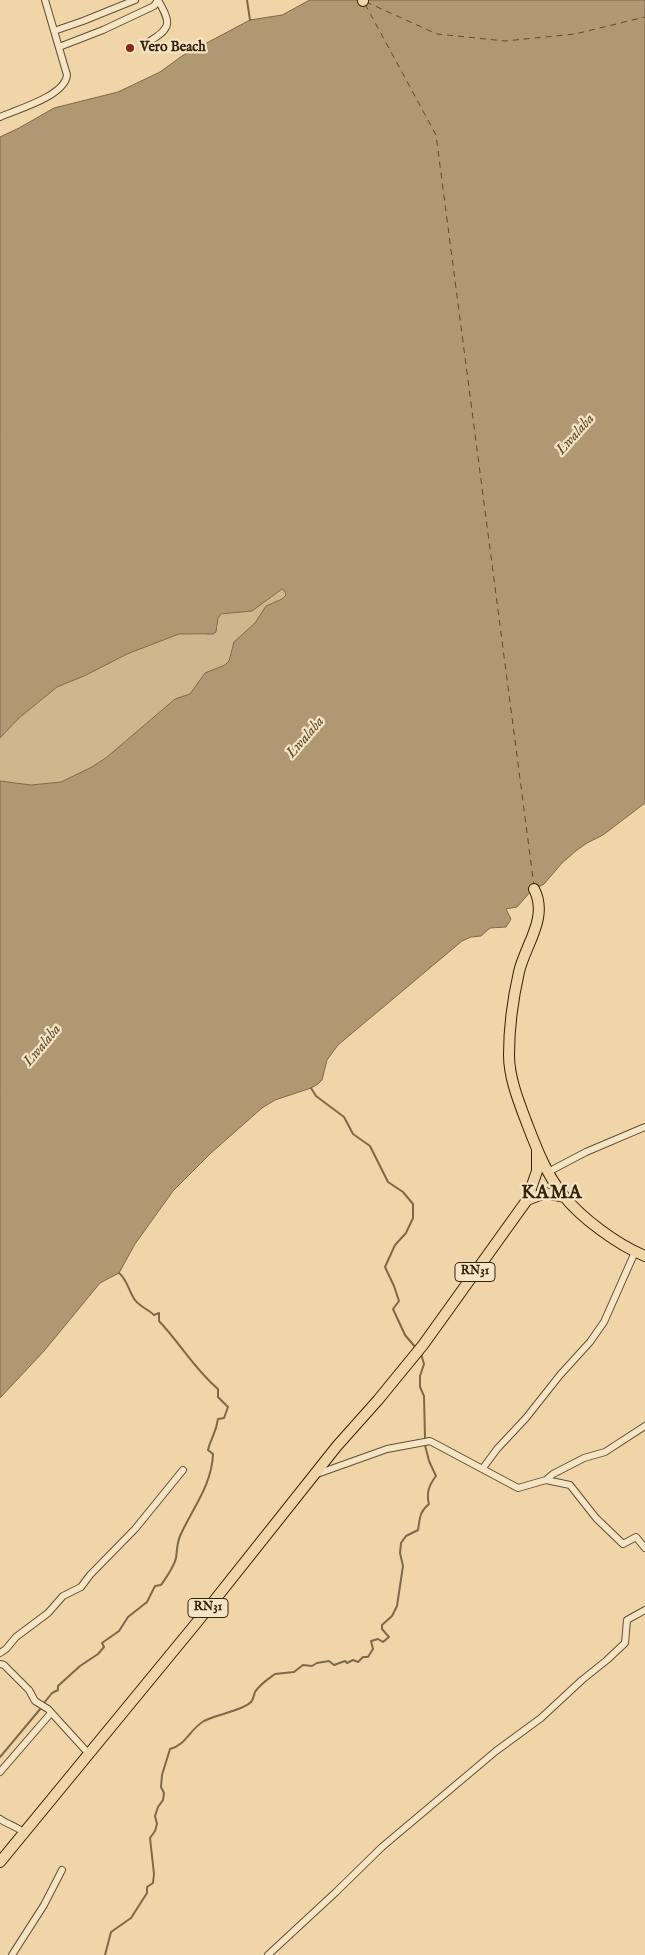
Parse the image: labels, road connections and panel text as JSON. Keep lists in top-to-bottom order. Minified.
{"streets":{"main road":["RN31"]},"districts":["KAMA"],"water":["Lwalaba"],"places":["Vero Beach"]}
